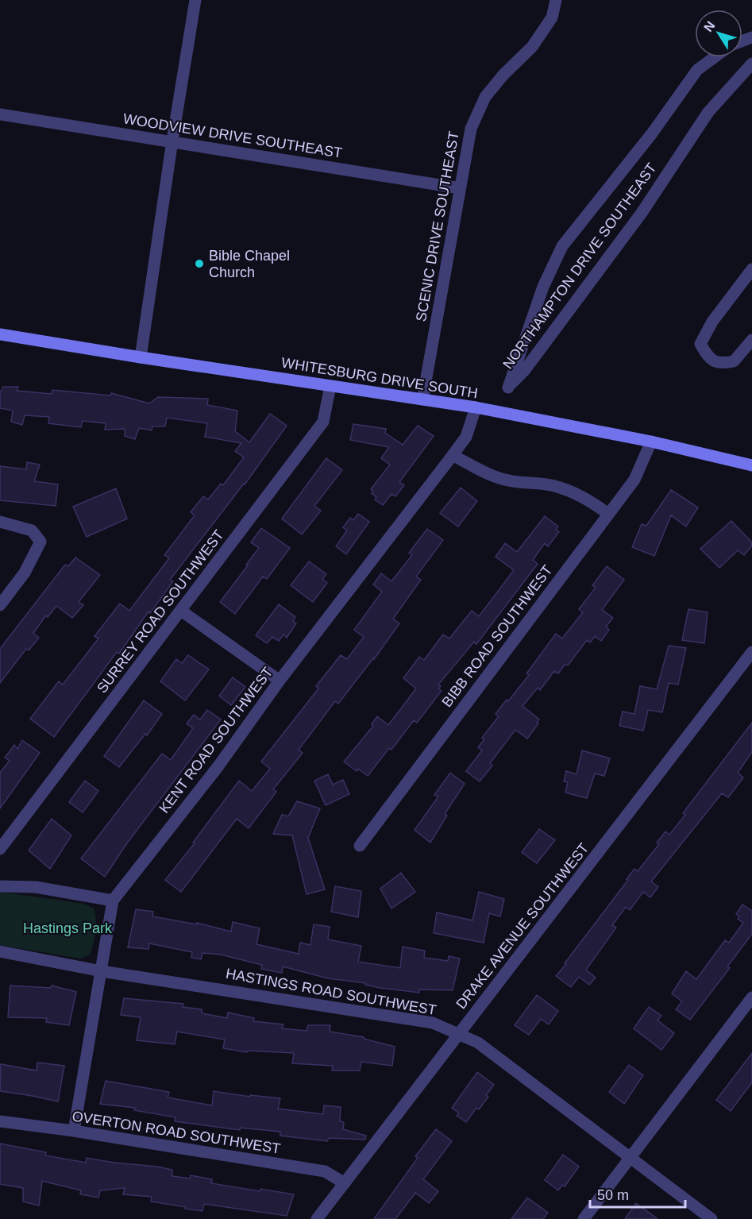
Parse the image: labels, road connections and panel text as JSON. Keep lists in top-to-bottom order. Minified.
{"streets":{"main road":["WHITESBURG DRIVE SOUTH"],"street":["WOODVIEW DRIVE SOUTHEAST","SCENIC DRIVE SOUTHEAST","NORTHAMPTON DRIVE SOUTHEAST","SURREY ROAD SOUTHWEST","BIBB ROAD SOUTHWEST","KENT ROAD SOUTHWEST","DRAKE AVENUE SOUTHWEST","HASTINGS ROAD SOUTHWEST","OVERTON ROAD SOUTHWEST"]},"crossings":[["WOODVIEW DRIVE SOUTHEAST","SCENIC DRIVE SOUTHEAST"],["SCENIC DRIVE SOUTHEAST","WHITESBURG DRIVE SOUTH"],["WHITESBURG DRIVE SOUTH","SURREY ROAD SOUTHWEST"],["WHITESBURG DRIVE SOUTH","BIBB ROAD SOUTHWEST"],["WHITESBURG DRIVE SOUTH","KENT ROAD SOUTHWEST"],["KENT ROAD SOUTHWEST","HASTINGS ROAD SOUTHWEST"],["KENT ROAD SOUTHWEST","OVERTON ROAD SOUTHWEST"],["DRAKE AVENUE SOUTHWEST","HASTINGS ROAD SOUTHWEST"],["DRAKE AVENUE SOUTHWEST","OVERTON ROAD SOUTHWEST"]],"parks":["Hastings Park"],"places":["Bible Chapel Church"],"scale_bar":"50 m","north":"top left"}
